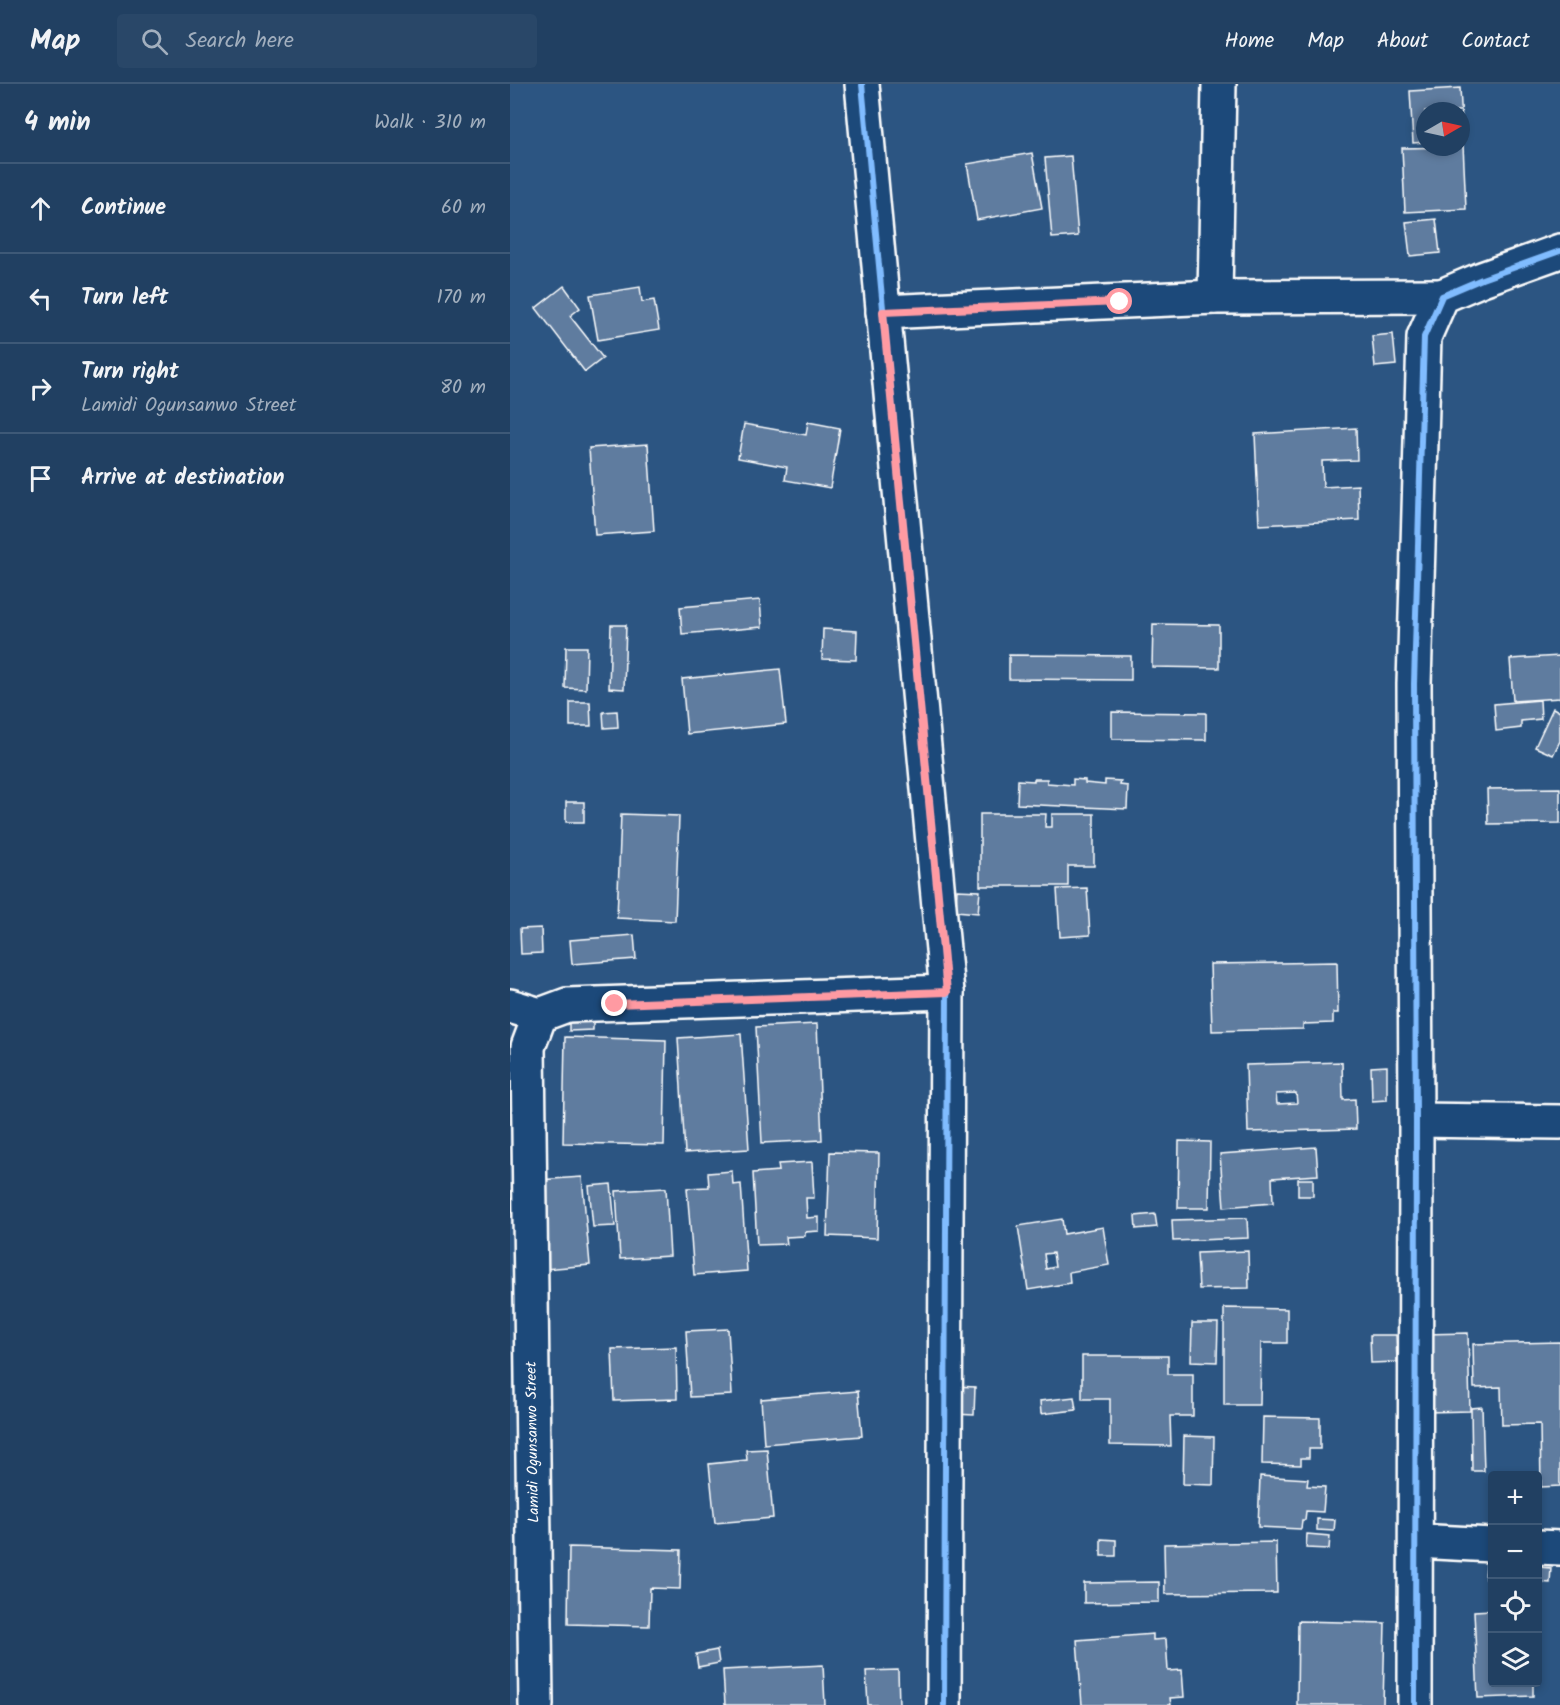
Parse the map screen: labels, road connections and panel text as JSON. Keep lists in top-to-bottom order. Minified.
{"streets":{"street":["Lamidi Ogunsanwo Street"]},"north":"right","page":{"header":"Map","search":"Search here","nav":["Home","Map","About","Contact"],"heading":["4 min","Walk · 310 m"],"list":[["Continue","60 m"],["Turn left","170 m"],["Turn right","Lamidi Ogunsanwo Street","80 m"],"Arrive at destination"],"map_buttons":["+","−"]}}
